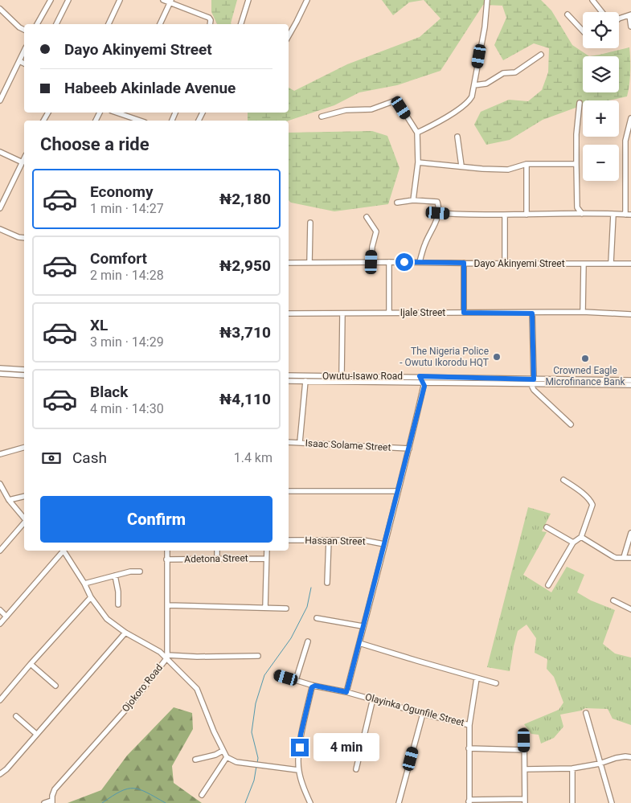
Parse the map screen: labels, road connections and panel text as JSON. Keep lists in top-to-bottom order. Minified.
{"streets":{"street":["Dayo Akinyemi Street","Ijale Street","Owutu-Isawo Road","Isaac Solame Street","Hassan Street","Adetona Street","Ojokoro Road","Olayinka Ogunfile Street"]},"crossings":[["Adetona Street","Ojokoro Road"]],"places":["The Nigeria Police - Owutu Ikorodu HQT","Crowned Eagle Microfinance Bank"],"page":{"map_buttons":["+","−"],"banner":["Dayo Akinyemi Street","Habeeb Akinlade Avenue"],"heading":"Choose a ride","list":[{"name":"Economy","note":"1 min · 14:27","value":"₦2,180"},{"name":"Comfort","note":"2 min · 14:28","value":"₦2,950"},{"name":"XL","note":"3 min · 14:29","value":"₦3,710"},{"name":"Black","note":"4 min · 14:30","value":"₦4,110"}],"pay":["Cash","1.4 km"],"buttons":"Confirm","bubble":"4 min"}}
